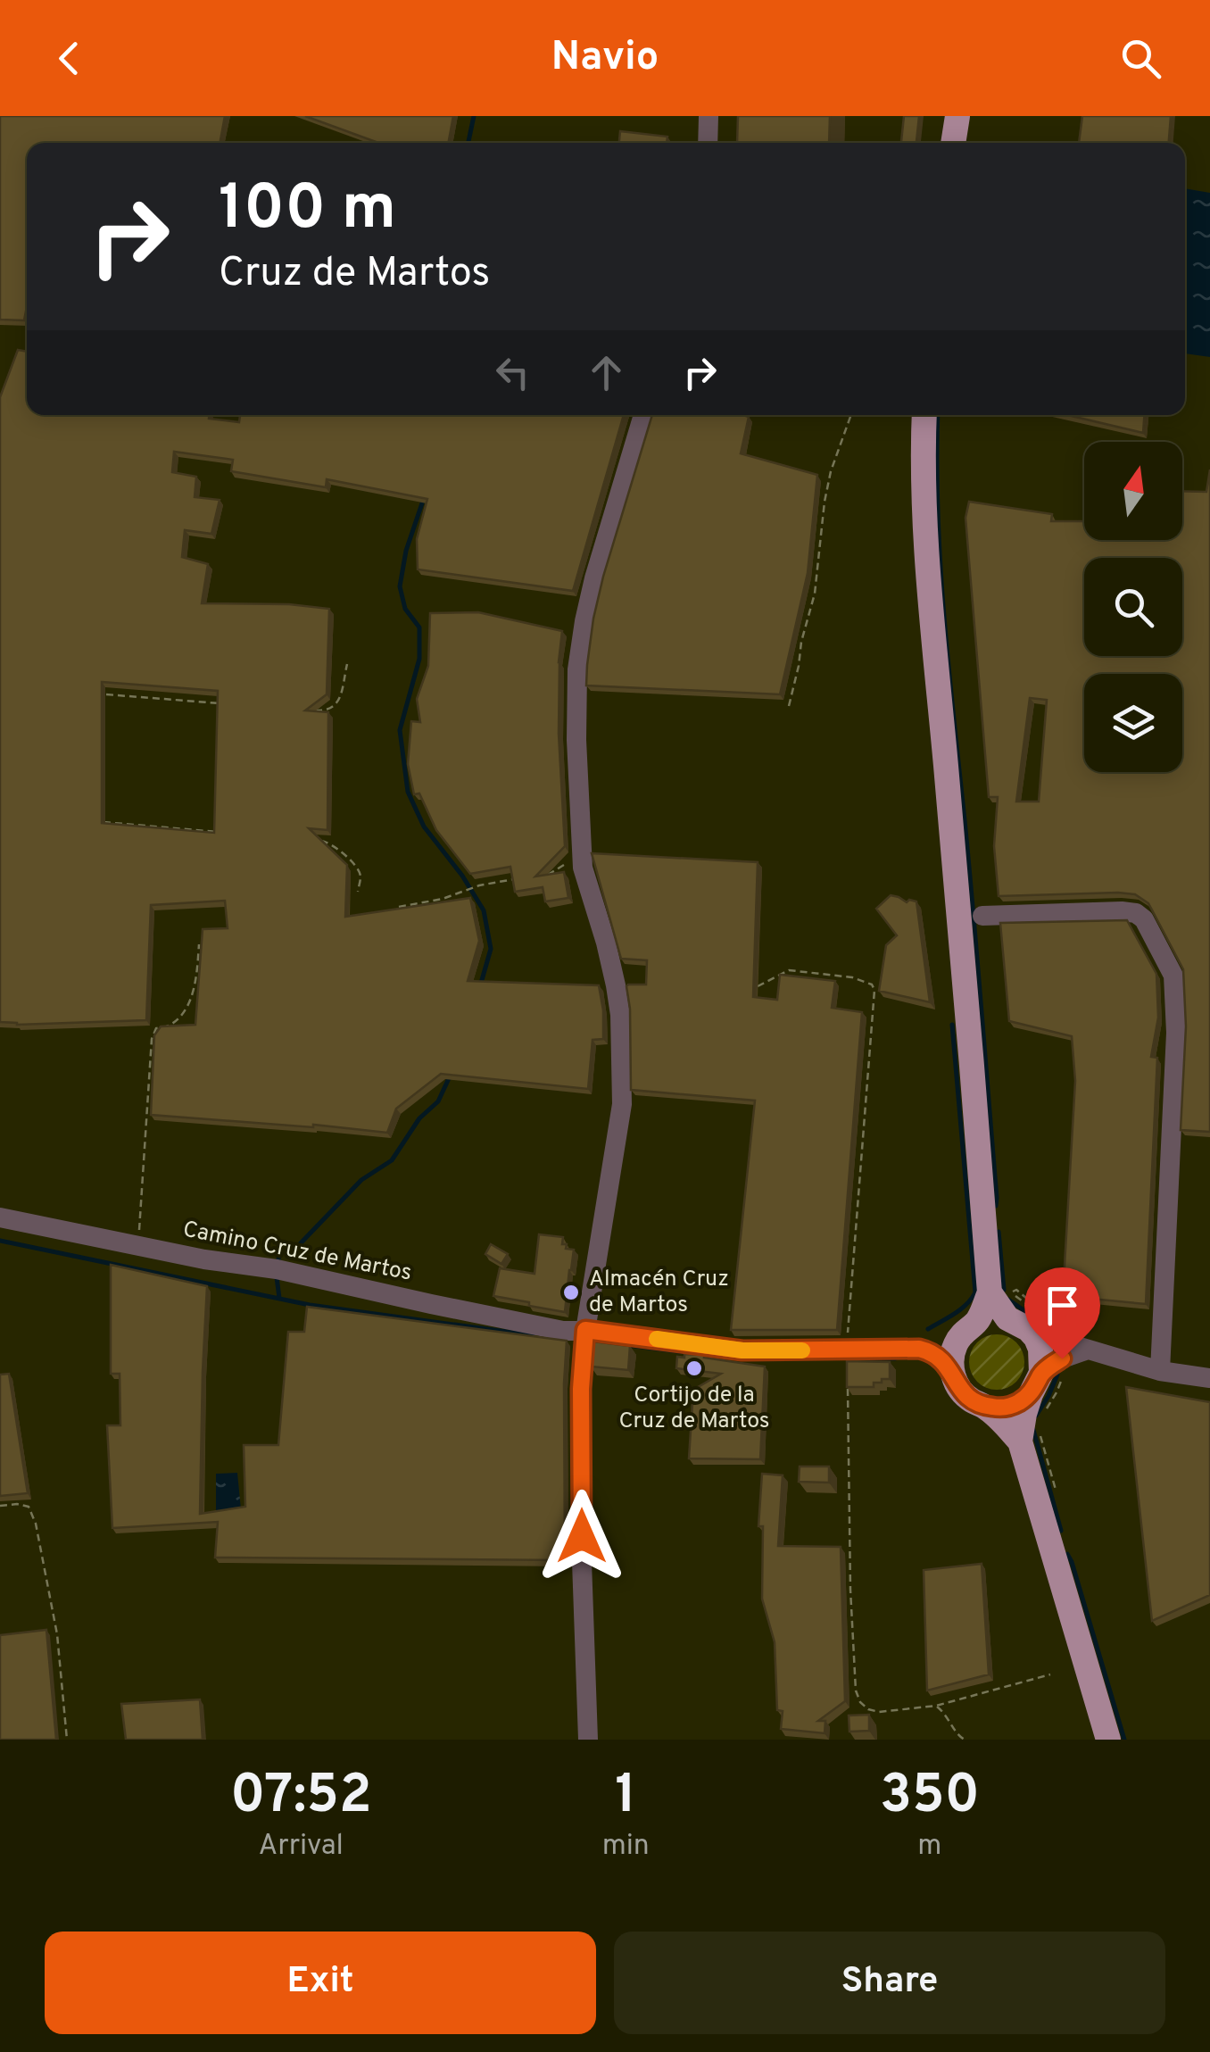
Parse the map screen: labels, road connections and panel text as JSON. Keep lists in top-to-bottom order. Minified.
{"streets":{"street":["Camino Cruz de Martos"]},"places":["Almacén Cruz de Martos","Cortijo de la Cruz de Martos"],"north":"top","page":{"header":"Navio","turn":["100 m","Cruz de Martos"],"eta":["07:52","Arrival","1","min","350","m"],"buttons":["Exit","Share"]}}
